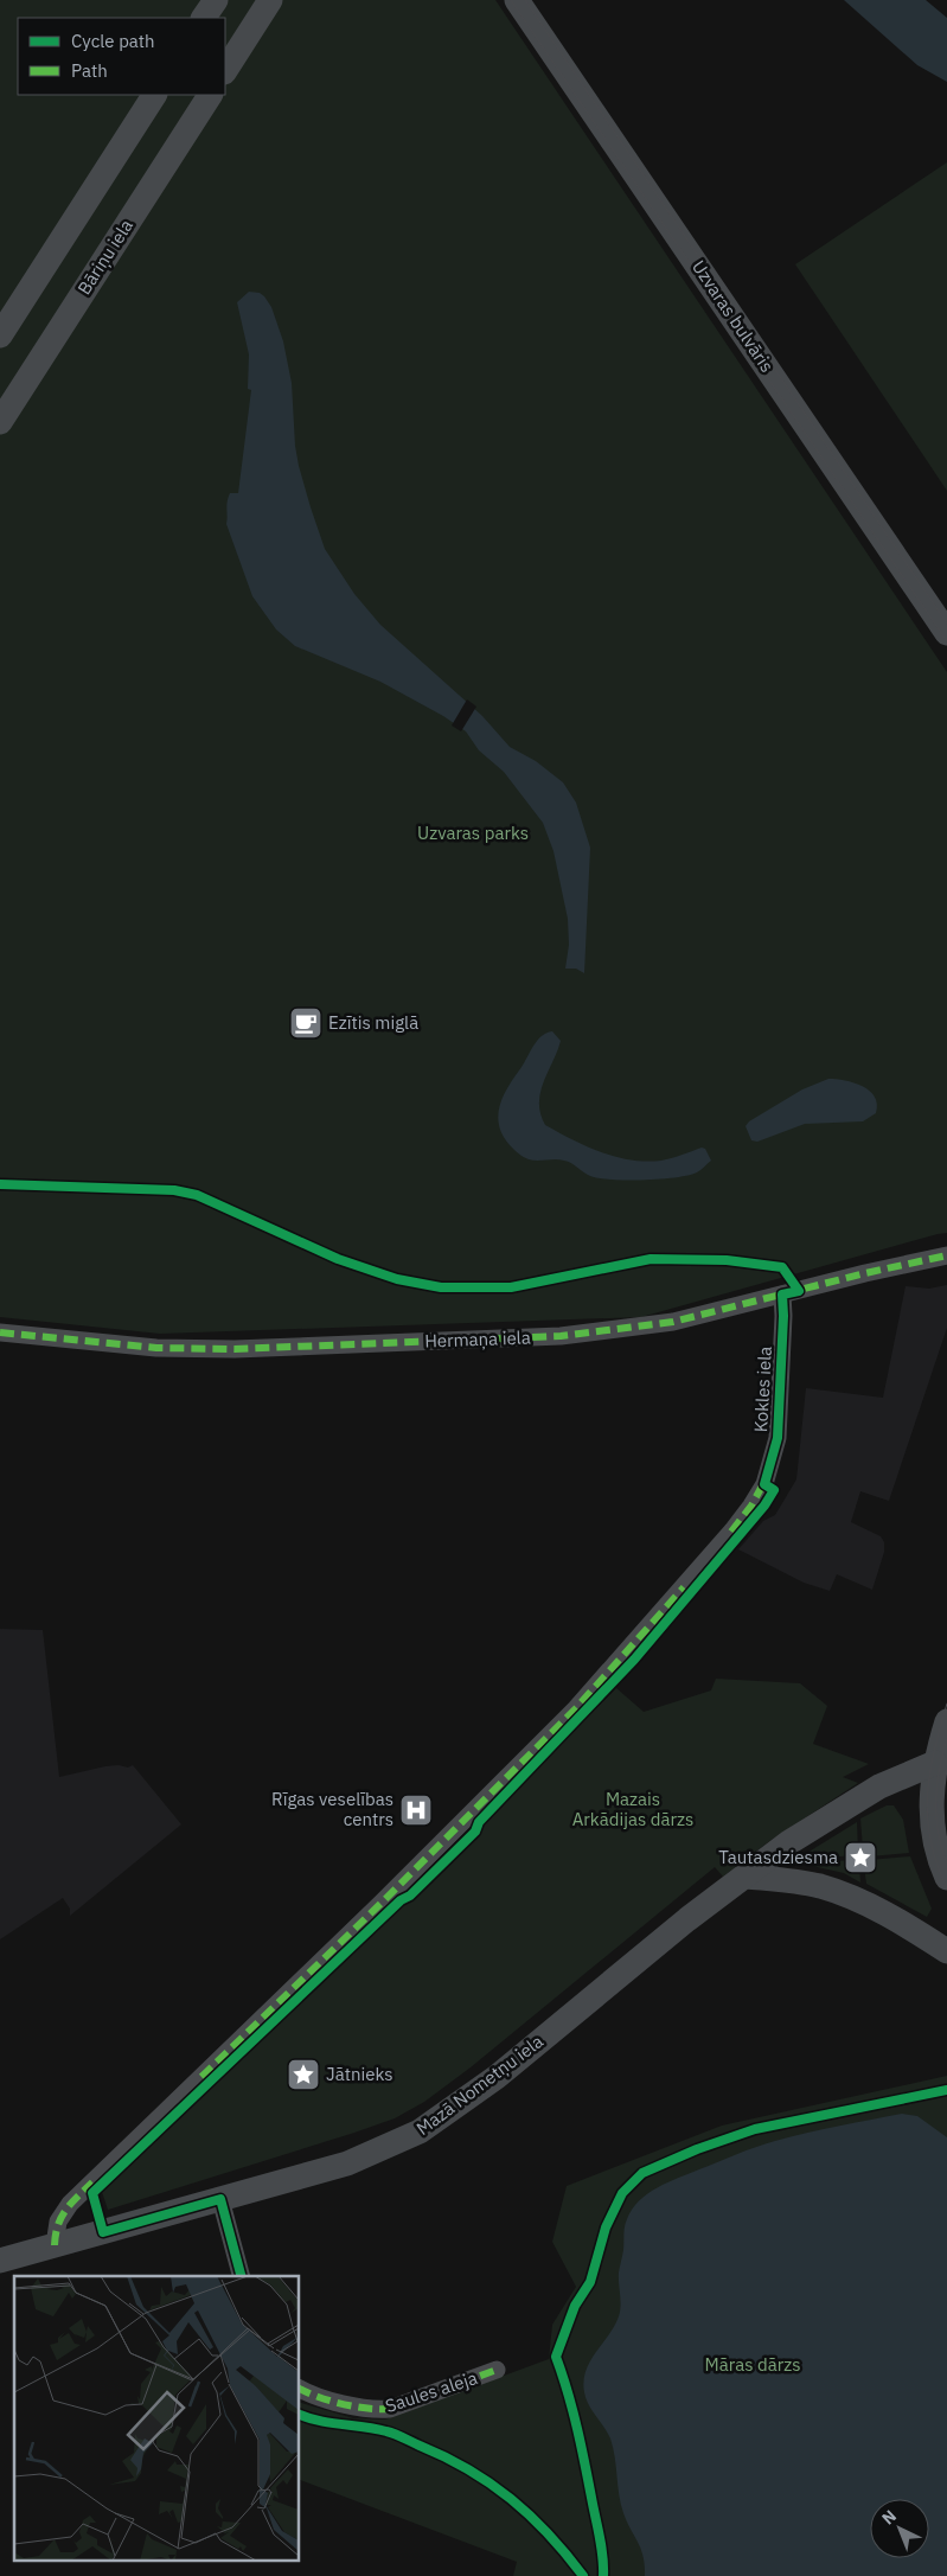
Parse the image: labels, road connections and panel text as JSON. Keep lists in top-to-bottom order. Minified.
{"streets":{"street":["Bāriņu iela","Uzvaras bulvāris","Hermaņa iela","Kokles iela","Mazā Nometņu iela","Saules aleja"]},"crossings":[["Hermaņa iela","Kokles iela"],["Kokles iela","Mazā Nometņu iela"]],"parks":["Uzvaras parks","Mazais Arkādijas dārzs","Māras dārzs"],"places":{"cafe":["Ezītis miglā"],"hospital":["Rīgas veselības centrs"],"place":["Tautasdziesma","Jātnieks"]},"legend":["Cycle path","Path"],"north":"top left"}
